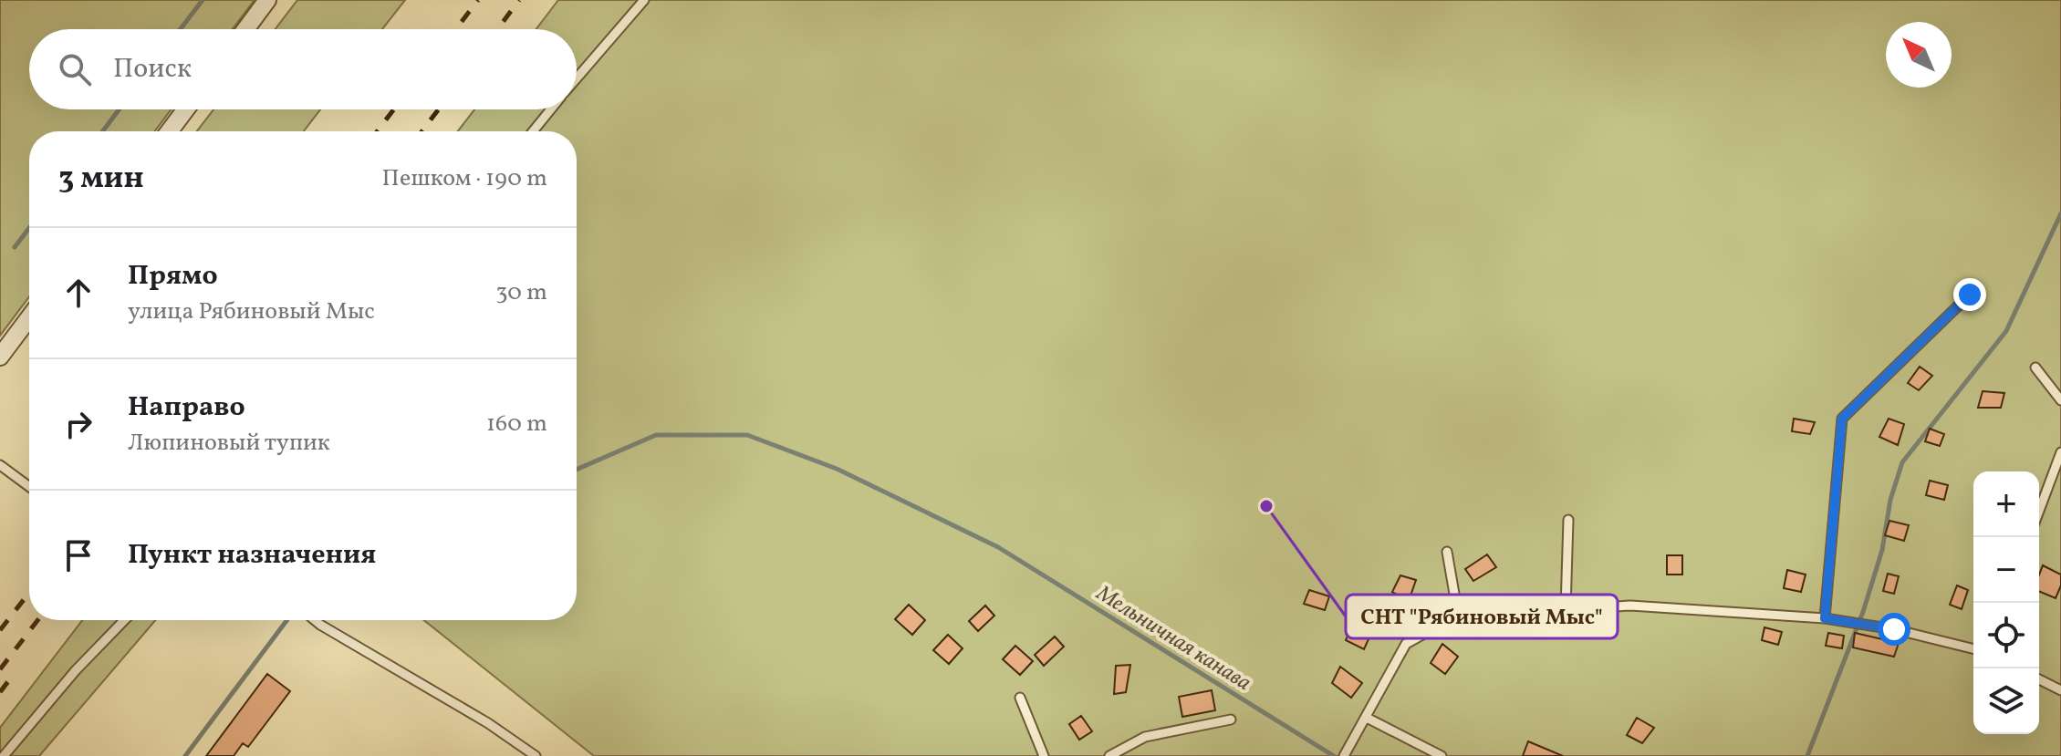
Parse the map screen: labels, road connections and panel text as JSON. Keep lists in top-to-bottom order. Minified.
{"water":["Мельничная канава"],"places":["СНТ \"Рябиновый Мыс\""],"north":"top left","page":{"search":"Поиск","heading":["3 мин","Пешком · 190 m"],"list":[["Прямо","улица Рябиновый Мыс","30 m"],["Направо","Люпиновый тупик","160 m"],"Пункт назначения"],"map_buttons":["+","−"]}}
